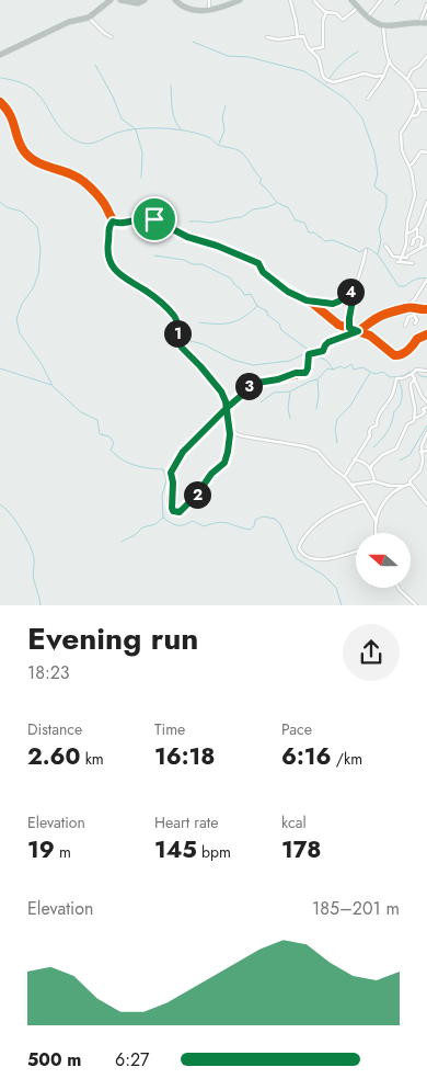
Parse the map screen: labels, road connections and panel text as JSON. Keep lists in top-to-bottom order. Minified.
{"north":"left","page":{"pins":["4","1","3","2"],"heading":["Evening run","18:23"],"stats":[["Distance","2.60 km"],["Time","16:18"],["Pace","6:16 /km"],["Elevation","19 m"],["Heart rate","145 bpm"],["kcal","178"]],"chart":["Elevation","185–201 m"],"list":[{"name":"500 m","note":"6:27"}]}}
